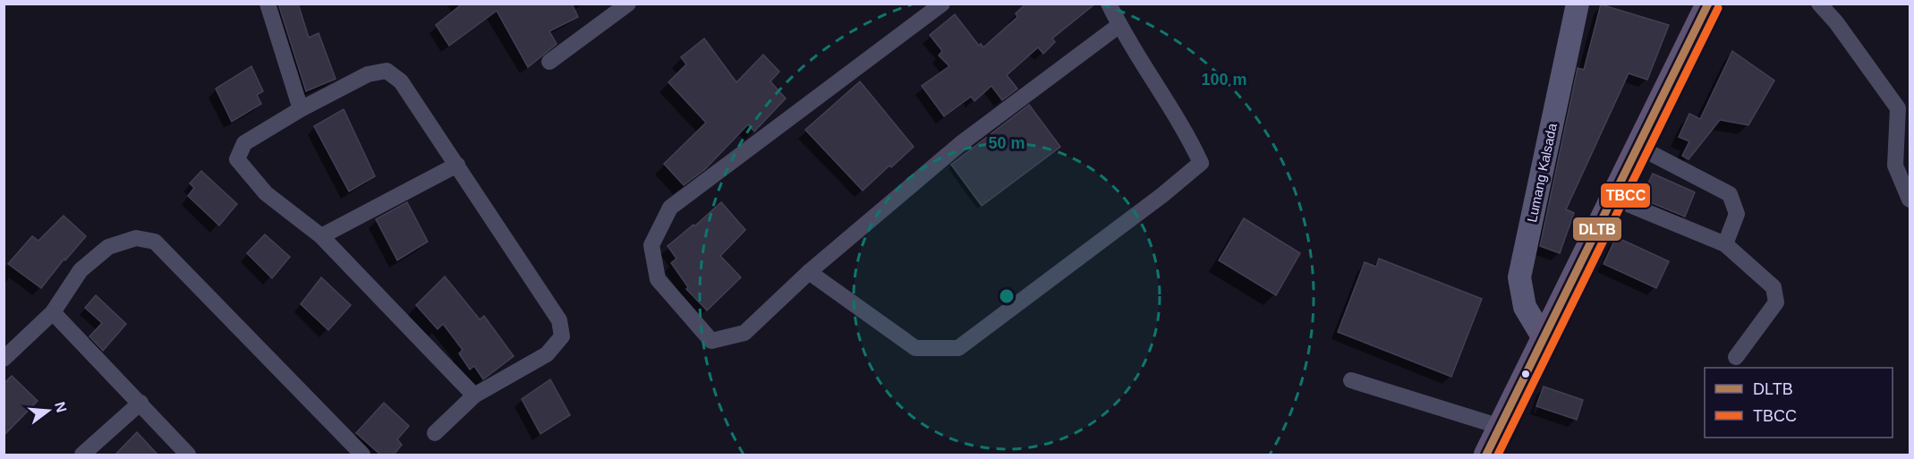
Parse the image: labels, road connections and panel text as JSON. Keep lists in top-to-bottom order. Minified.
{"streets":{"street":["Lumang Kalsada"]},"lines":["transit line DLTB","transit line TBCC"],"legend":["DLTB","TBCC"],"north":"right","rings":["100 m","50 m"]}
